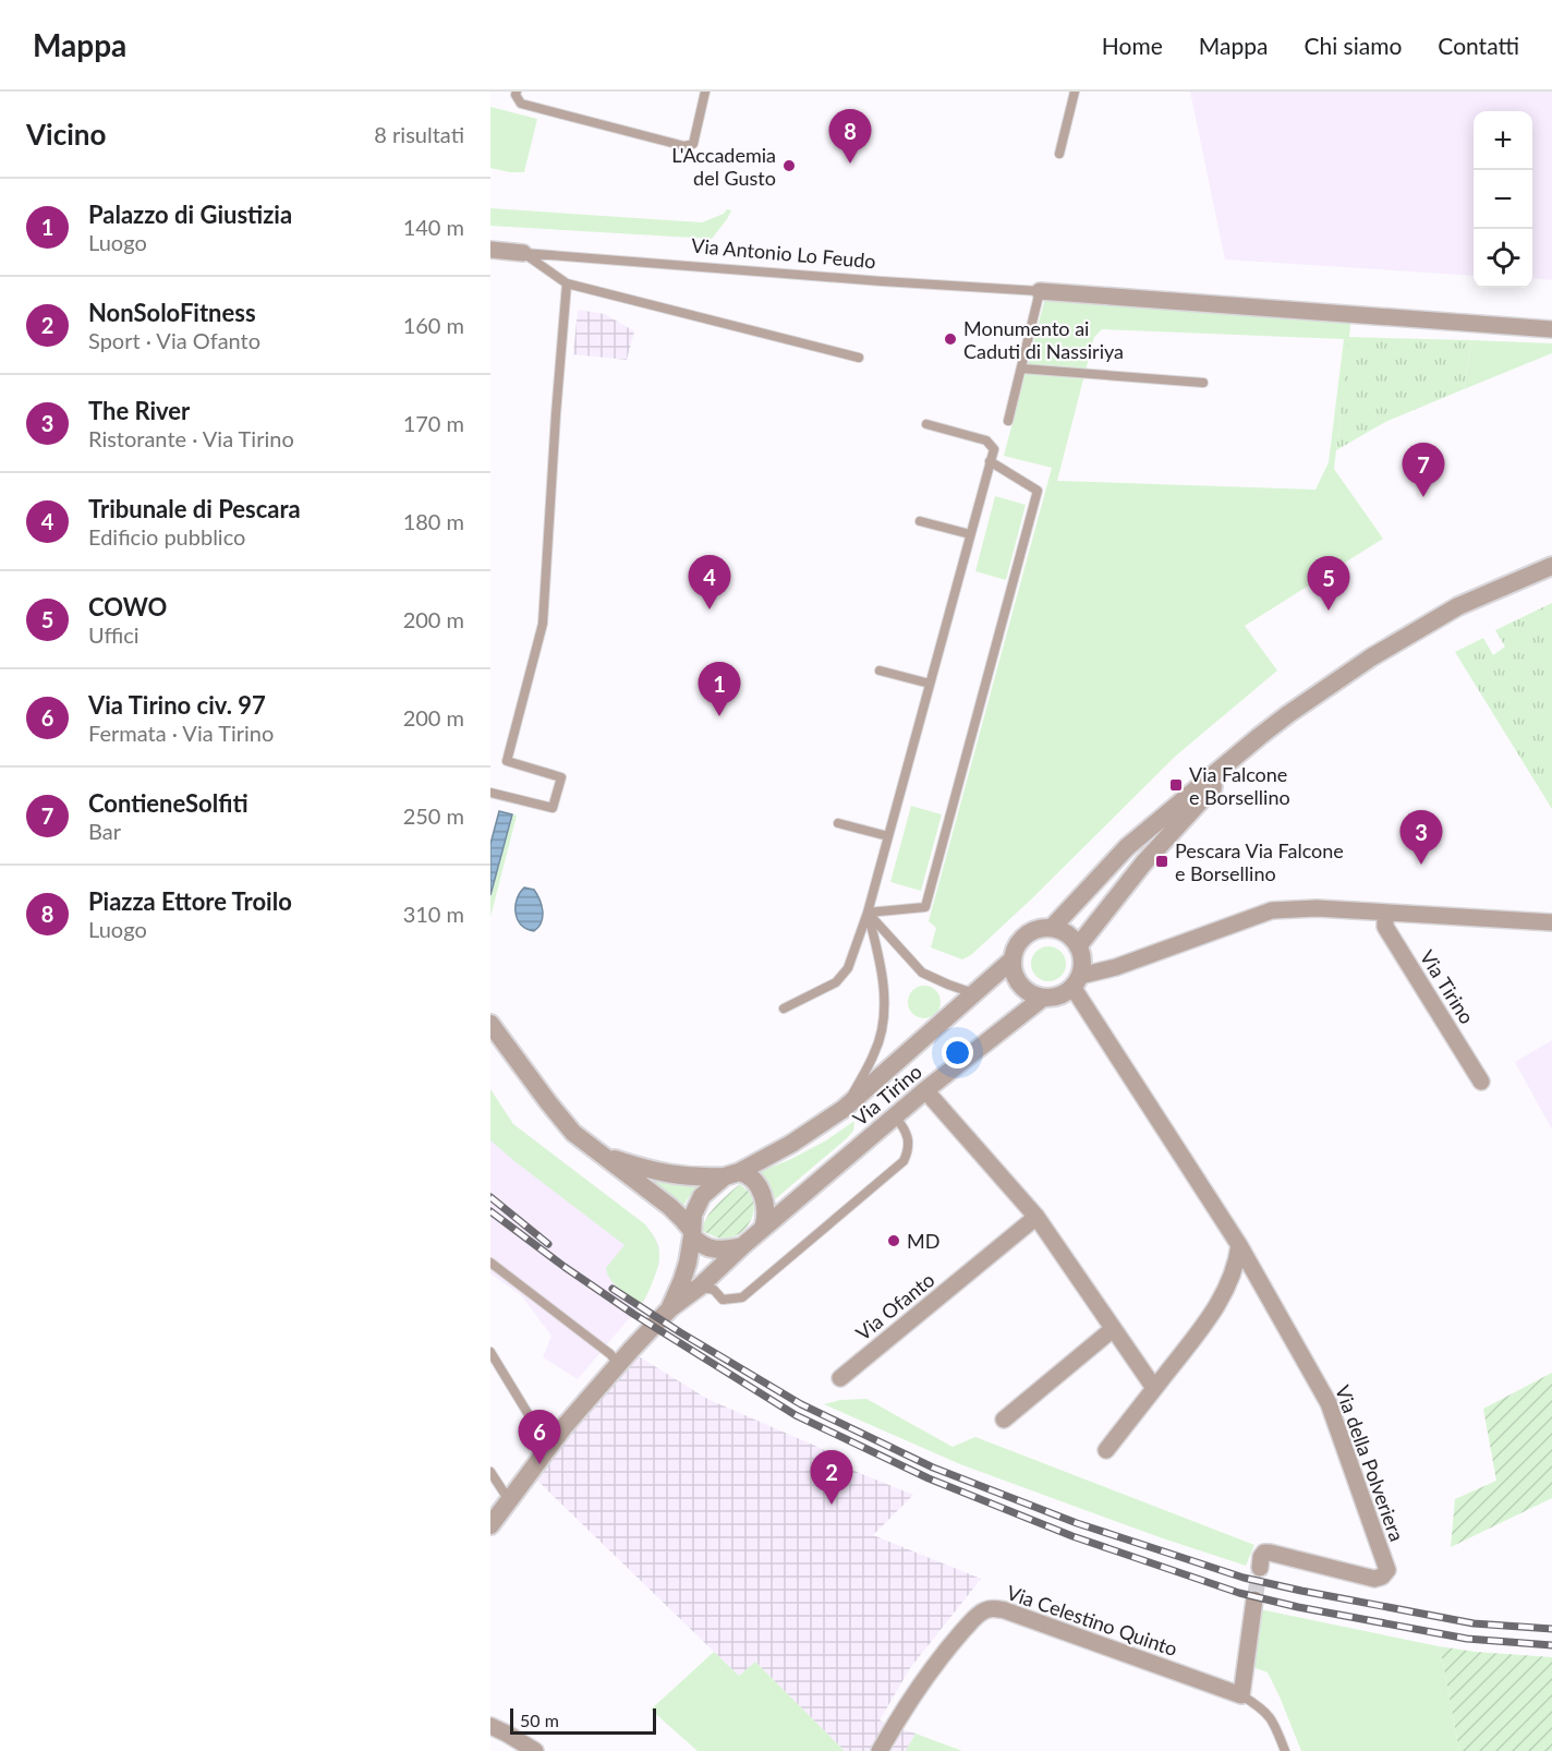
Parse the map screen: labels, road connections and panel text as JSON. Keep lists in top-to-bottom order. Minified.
{"streets":{"street":["Via Antonio Lo Feudo","Via Tirino","Via Ofanto","Via della Polveriera","Via Celestino Quinto"]},"crossings":[["Via Tirino","Via della Polveriera"]],"places":{"other":["L'Accademia del Gusto","Monumento ai Caduti di Nassiriya","MD"],"transit":["Via Falcone e Borsellino","Pescara Via Falcone e Borsellino"]},"scale_bar":"50 m","page":{"header":"Mappa","nav":["Home","Mappa","Chi siamo","Contatti"],"heading":["Vicino","8 risultati"],"pins":["8","7","4","5","1","3","6","2"],"map_buttons":["+","−"],"list":[{"mark":"1","name":"Palazzo di Giustizia","note":"Luogo","value":"140 m"},{"mark":"2","name":"NonSoloFitness","note":"Sport · Via Ofanto","value":"160 m"},{"mark":"3","name":"The River","note":"Ristorante · Via Tirino","value":"170 m"},{"mark":"4","name":"Tribunale di Pescara","note":"Edificio pubblico","value":"180 m"},{"mark":"5","name":"COWO","note":"Uffici","value":"200 m"},{"mark":"6","name":"Via Tirino civ. 97","note":"Fermata · Via Tirino","value":"200 m"},{"mark":"7","name":"ContieneSolfiti","note":"Bar","value":"250 m"},{"mark":"8","name":"Piazza Ettore Troilo","note":"Luogo","value":"310 m"}],"scale":"50 m"}}
